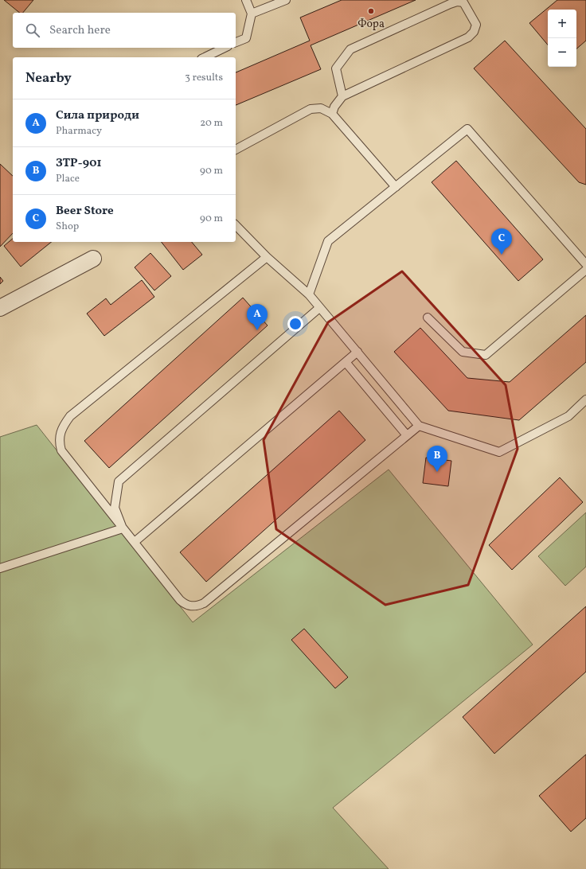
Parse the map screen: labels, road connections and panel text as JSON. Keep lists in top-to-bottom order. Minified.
{"places":["Фора"],"page":{"map_buttons":["+","−"],"search":"Search here","heading":["Nearby","3 results"],"list":[{"mark":"A","name":"Сила природи","note":"Pharmacy","value":"20 m"},{"mark":"B","name":"ЗТР-901","note":"Place","value":"90 m"},{"mark":"C","name":"Beer Store","note":"Shop","value":"90 m"}],"pins":["C","A","B"]}}
